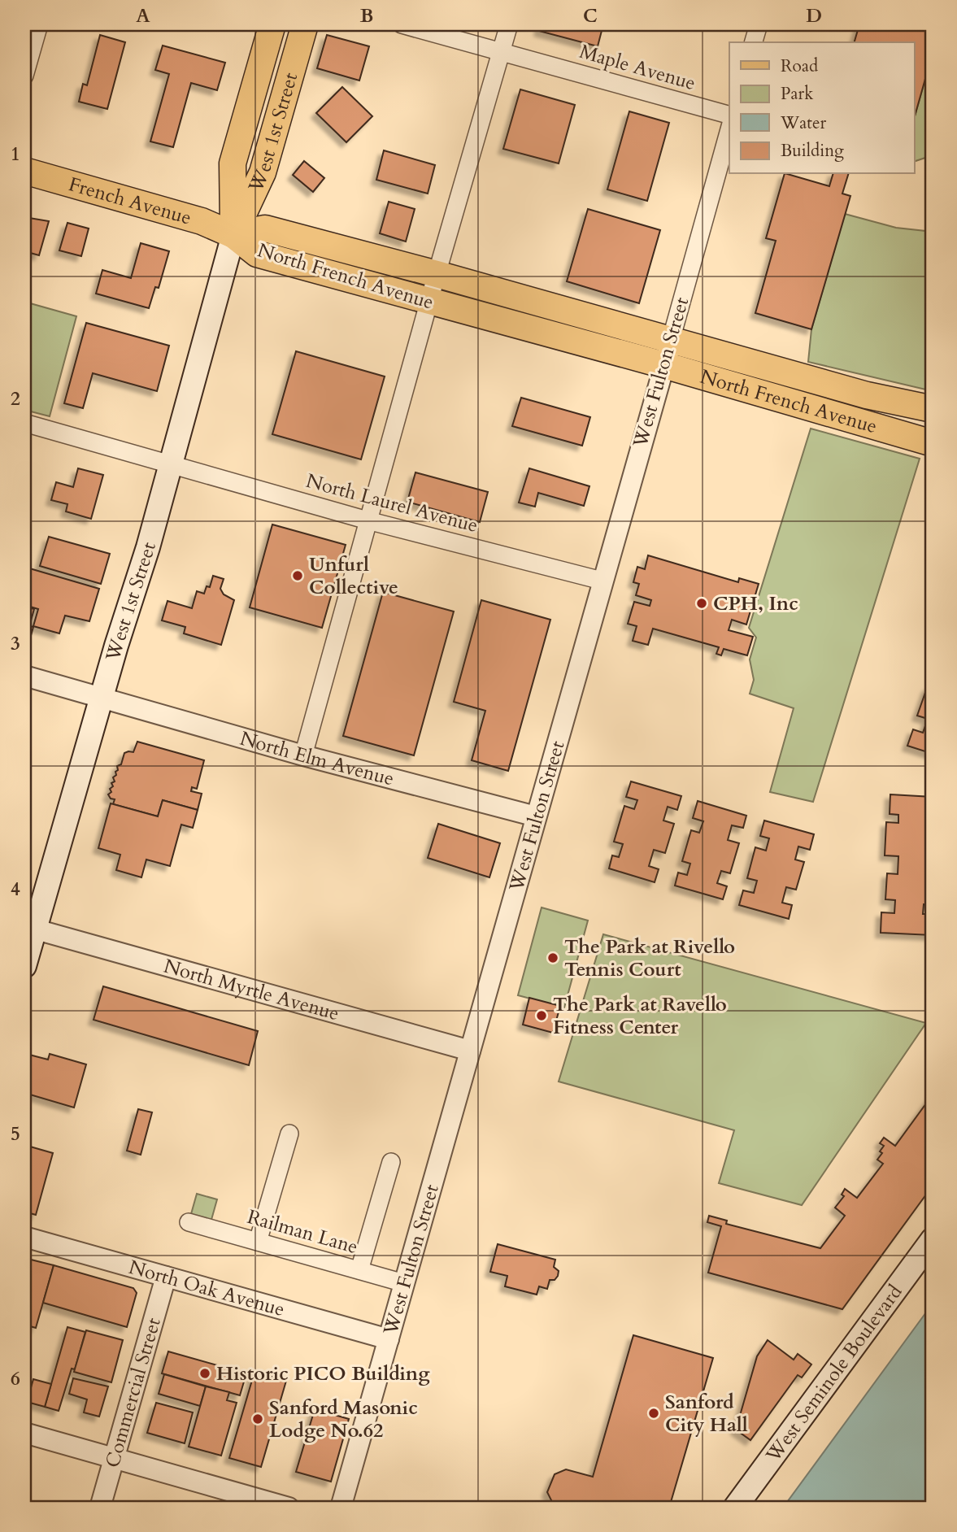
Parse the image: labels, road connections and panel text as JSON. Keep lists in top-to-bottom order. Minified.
{"streets":{"main road":["West 1st Street","French Avenue","North French Avenue","West Seminole Boulevard"],"street":["Maple Avenue","West Fulton Street","North Laurel Avenue","North Elm Avenue","North Myrtle Avenue","Railman Lane","North Oak Avenue","Commercial Street"]},"crossings":[["West 1st Street","French Avenue"],["West 1st Street","North French Avenue"],["West 1st Street","North Laurel Avenue"],["West 1st Street","North Elm Avenue"],["West 1st Street","North Myrtle Avenue"],["French Avenue","North French Avenue"],["North French Avenue","West Fulton Street"],["West Fulton Street","North Laurel Avenue"],["West Fulton Street","North Elm Avenue"],["West Fulton Street","North Myrtle Avenue"],["West Fulton Street","Railman Lane"],["West Fulton Street","North Oak Avenue"],["North Oak Avenue","Commercial Street"]],"places":["Unfurl Collective","CPH, Inc","The Park at Rivello Tennis Court","The Park at Ravello Fitness Center","Historic PICO Building","Sanford City Hall","Sanford Masonic Lodge No.62"],"legend":["Road","Park","Water","Building"],"grid":{"columns":["A","B","C","D"],"rows":["1","2","3","4","5","6"]}}
